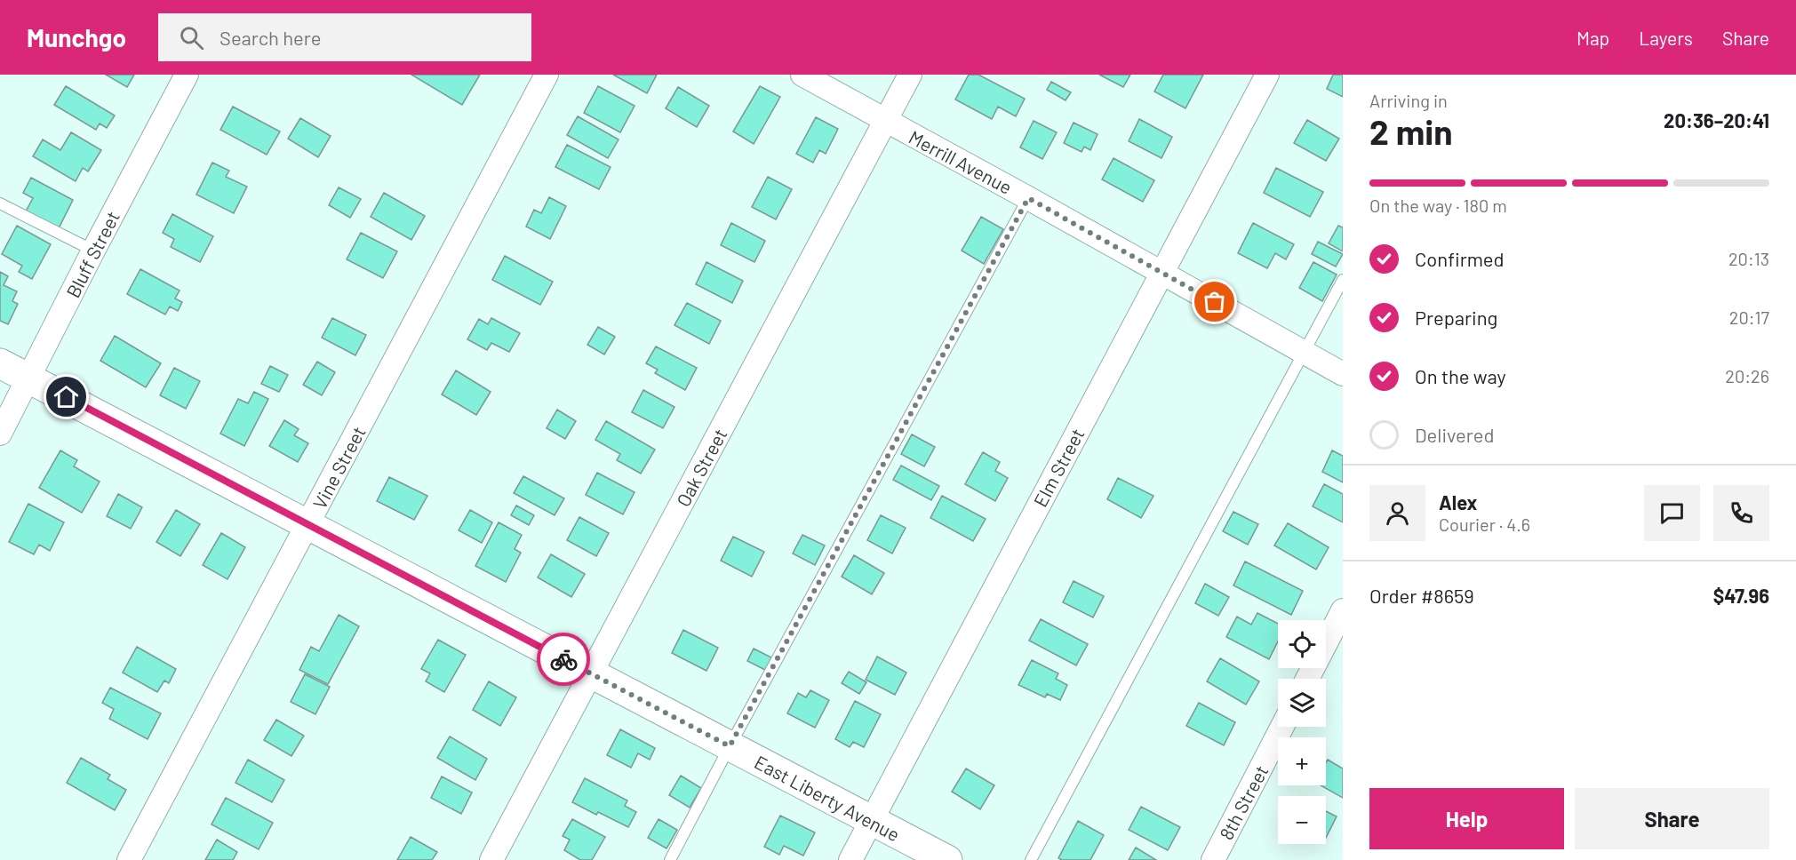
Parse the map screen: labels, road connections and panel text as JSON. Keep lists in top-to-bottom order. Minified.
{"streets":{"main road":["East Liberty Avenue"],"street":["Merrill Avenue","Bluff Street","Vine Street","Oak Street","Elm Street","8th Street"]},"crossings":[["Merrill Avenue","Oak Street"],["Merrill Avenue","Elm Street"],["Bluff Street","East Liberty Avenue"],["Vine Street","East Liberty Avenue"],["Oak Street","East Liberty Avenue"],["Elm Street","East Liberty Avenue"]],"page":{"header":"Munchgo","search":"Search here","nav":["Map","Layers","Share"],"heading":["2 min","Arriving in","20:36–20:41"],"panel":["Alex","Courier · 4.6","Order #8659","$47.96"],"bar":"On the way · 180 m","list":[["Confirmed","20:13"],["Preparing","20:17"],["On the way","20:26"],"Delivered"],"map_buttons":["+","−"],"buttons":["Help","Share"]}}
